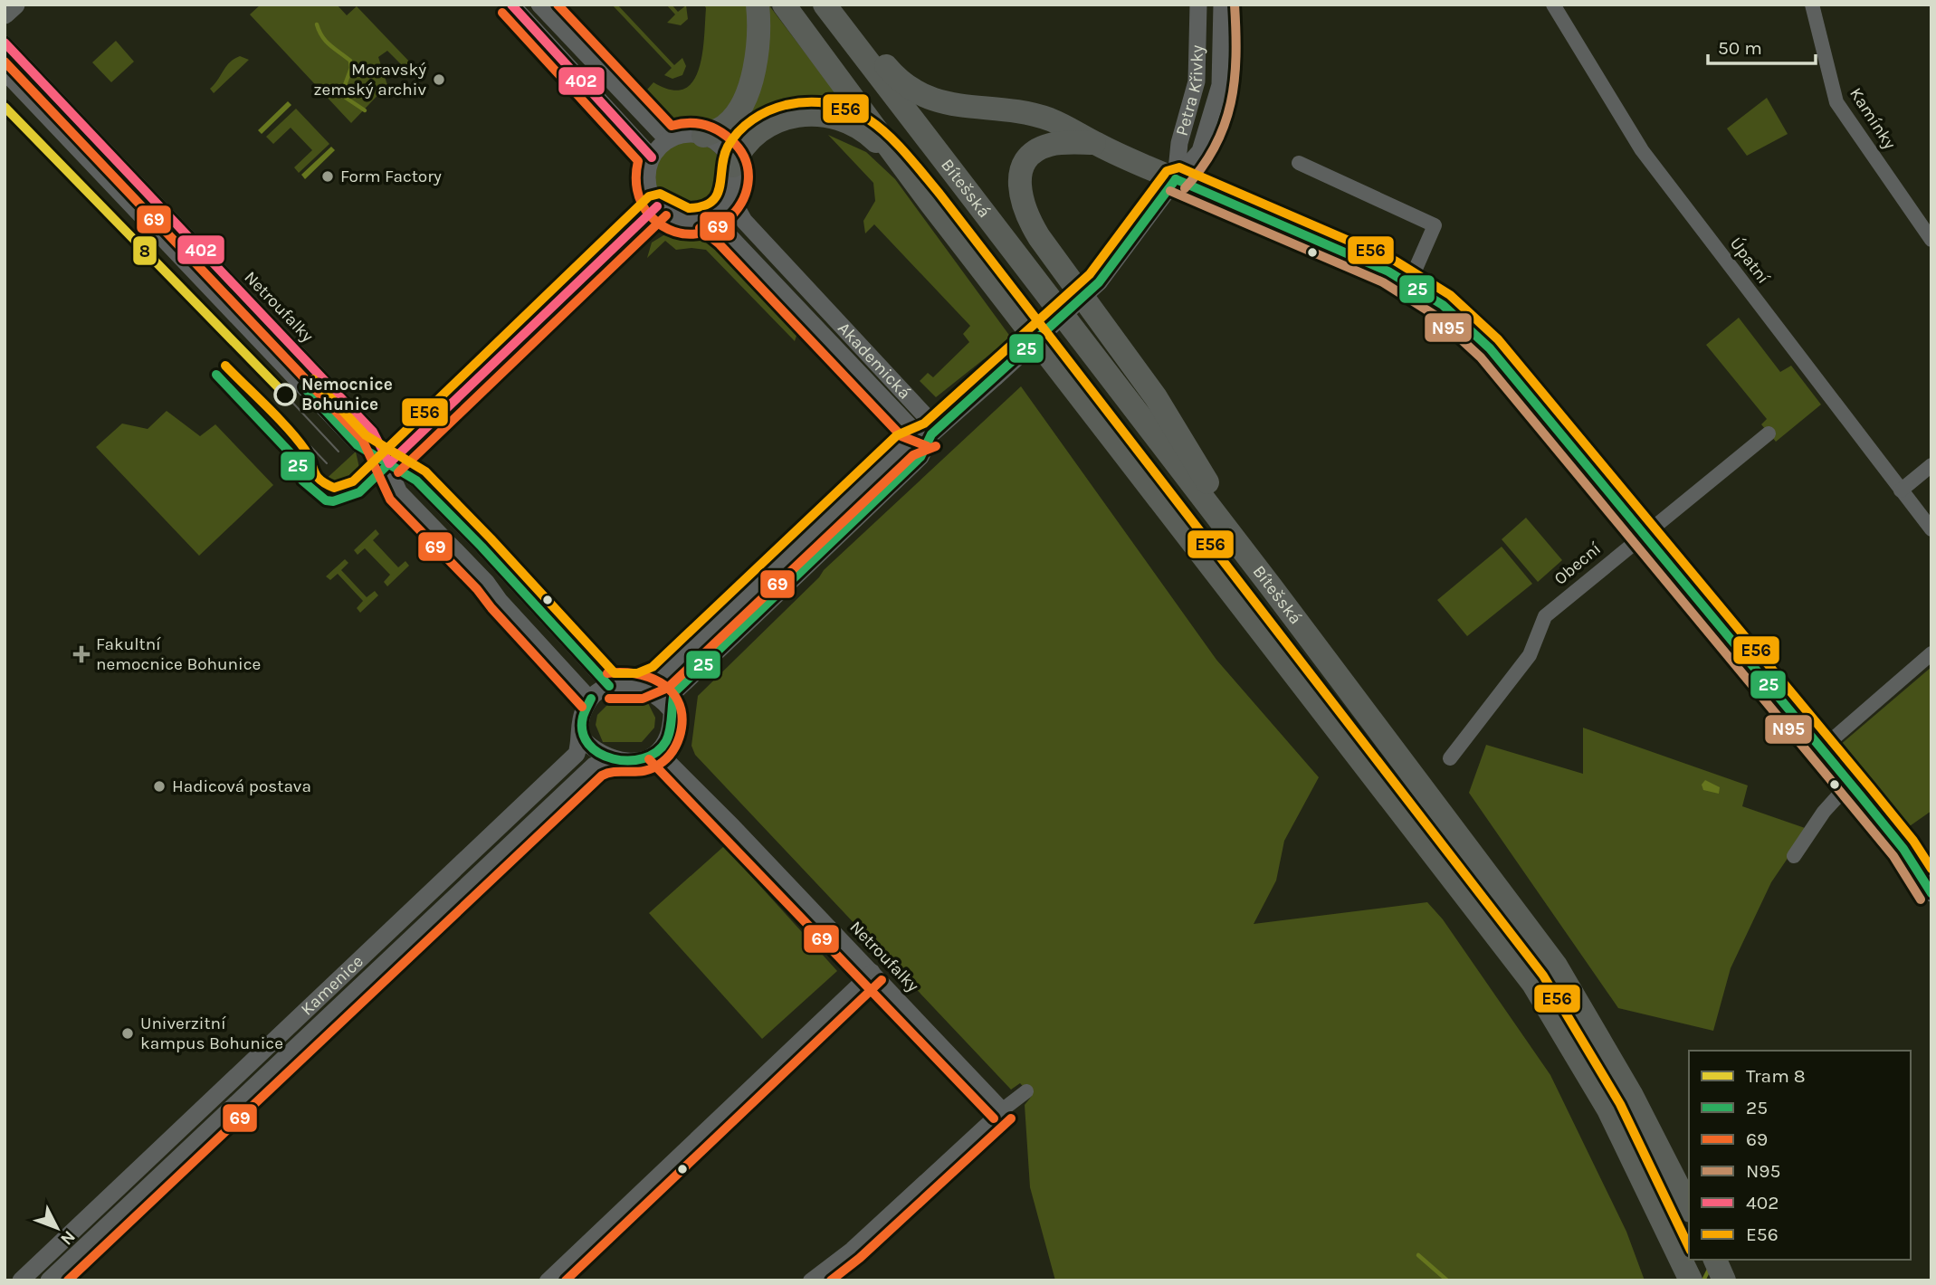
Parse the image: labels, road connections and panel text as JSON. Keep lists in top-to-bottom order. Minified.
{"streets":{"highway":["Bítešská"],"street":["Petra Křivky","Kamínky","Úpatní","Netroufalky","Akademická","Obecní","Kamenice"]},"crossings":[["Netroufalky","Kamenice"]],"places":{"other":["Moravský zemský archiv","Form Factory","Nemocnice Bohunice","Hadicová postava","Univerzitní kampus Bohunice"],"health":["Fakultní nemocnice Bohunice"]},"lines":["transit line 69","transit line N95","transit line 402","transit line E56","tram line 8","transit line 25"],"legend":["Tram 8","25","69","N95","402","E56"],"scale_bar":"50 m","north":"bottom right"}
